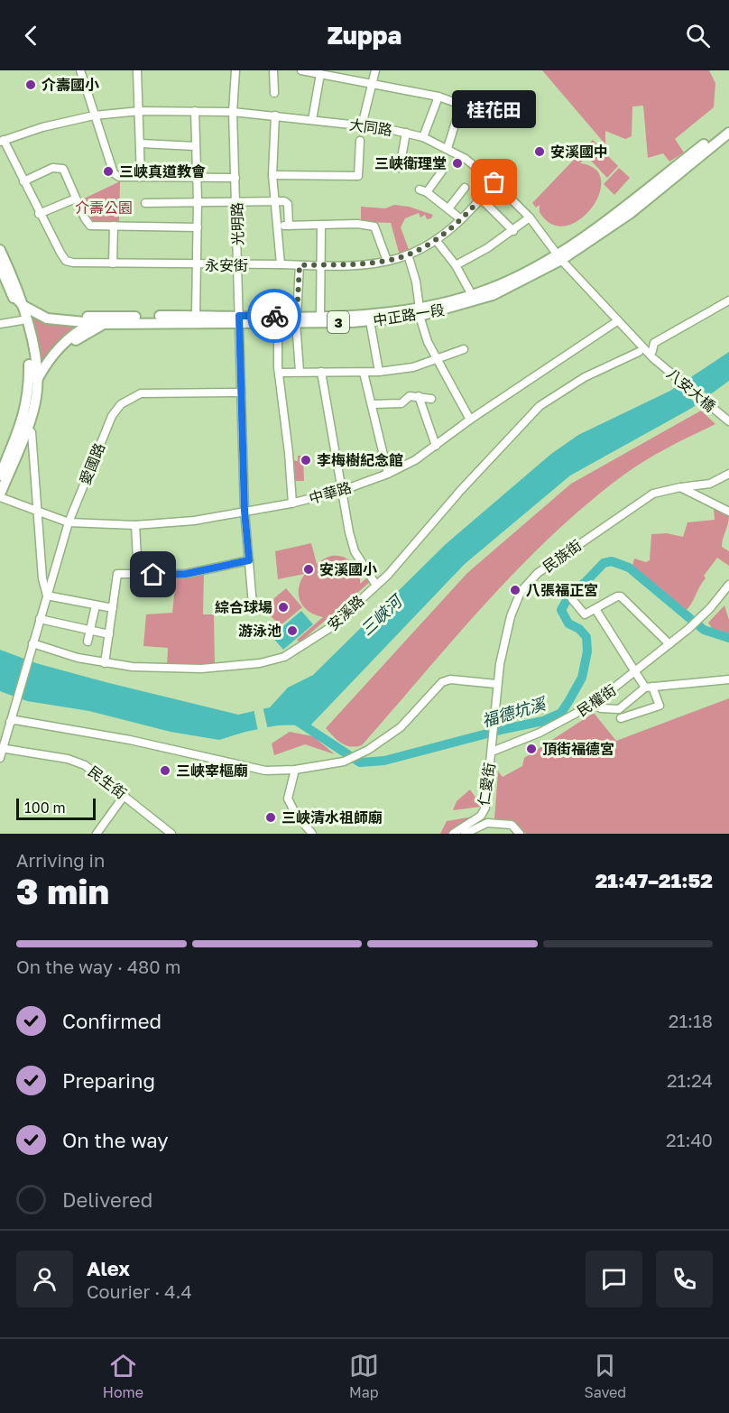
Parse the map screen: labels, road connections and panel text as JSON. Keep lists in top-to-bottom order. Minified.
{"streets":{"main road":["中正路一段","3"],"street":["大同路","光明路","永安街","八安大橋","愛國路","中華路","民族街","安溪路","民權街","民生街","仁愛街"]},"crossings":[["大同路","光明路"],["大同路","永安街"],["大同路","中正路一段"],["大同路","八安大橋"],["大同路","中華路"],["光明路","永安街"],["光明路","中正路一段"],["光明路","愛國路"],["光明路","中華路"],["中正路一段","3"],["愛國路","中華路"],["愛國路","安溪路"],["愛國路","民生街"],["民族街","仁愛街"],["民權街","仁愛街"]],"water":["三峽河","福德坑溪"],"parks":["介壽公園"],"places":["介壽國小","安溪國中","三峽衛理堂","三峽真道教會","桂花田","李梅樹紀念館","安溪國小","八張福正宮","綜合球場","游泳池","頂街福德宮","三峽宰樞廟","三峽清水祖師廟"],"scale_bar":"100 m","page":{"header":"Zuppa","bubble":"桂花田","scale":"100 m","heading":["3 min","Arriving in","21:47–21:52"],"panel":["Alex","Courier · 4.4"],"bar":"On the way · 480 m","list":[["Confirmed","21:18"],["Preparing","21:24"],["On the way","21:40"],"Delivered"],"tabs":["Home","Map","Saved"]}}
